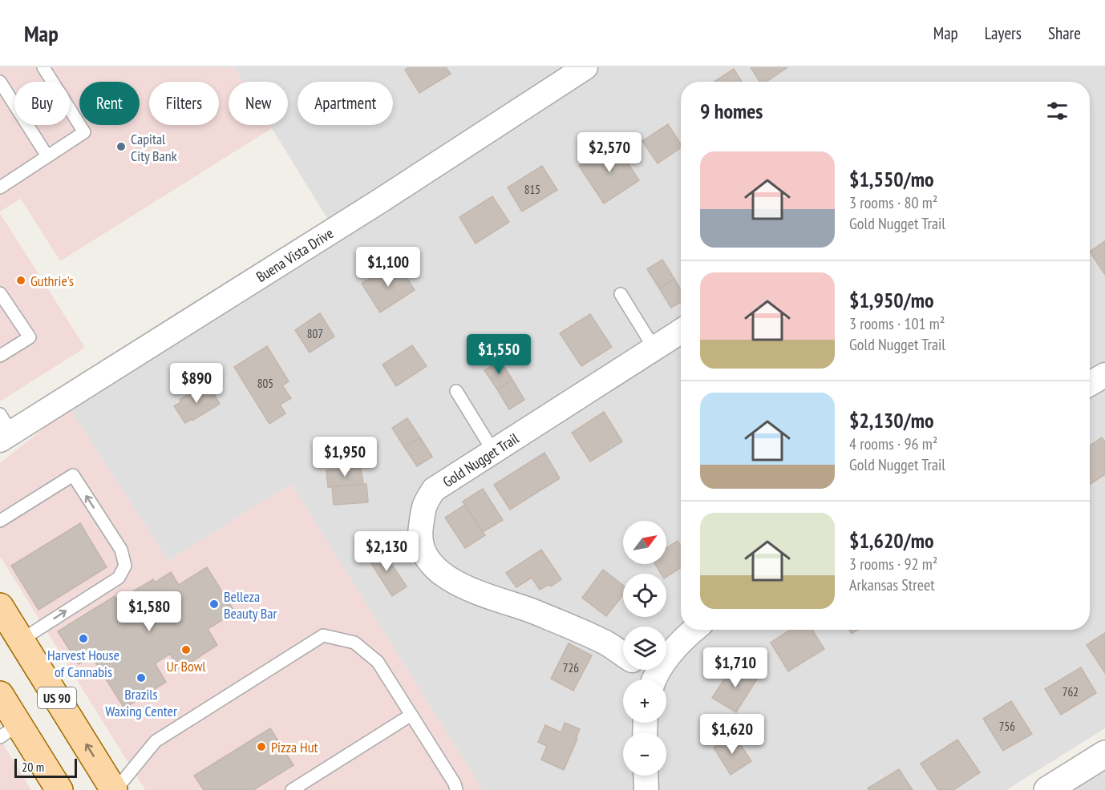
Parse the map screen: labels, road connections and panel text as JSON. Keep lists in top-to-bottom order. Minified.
{"streets":{"main road":["US 90"],"street":["Buena Vista Drive","Gold Nugget Trail"]},"places":["Capital City Bank","Guthrie's","Belleza Beauty Bar","Harvest House of Cannabis","Ur Bowl","Brazils Waxing Center","Pizza Hut"],"house_numbers":["815","807","805","726","762","756"],"scale_bar":"20 m","north":"top right","page":{"header":"Map","nav":["Map","Layers","Share"],"chip":["Buy","Rent","Filters","New","Apartment"],"heading":"9 homes","price":["$2,570","$1,100","$1,550","$890","$1,950","$2,130","$1,580","$1,710","$1,620"],"list":[{"name":"$1,550/mo","note":"3 rooms · 80 m² · Gold Nugget Trail"},{"name":"$1,950/mo","note":"3 rooms · 101 m² · Gold Nugget Trail"},{"name":"$2,130/mo","note":"4 rooms · 96 m² · Gold Nugget Trail"},{"name":"$1,620/mo","note":"3 rooms · 92 m² · Arkansas Street"}],"map_buttons":["+","−"],"scale":"20 m"}}
